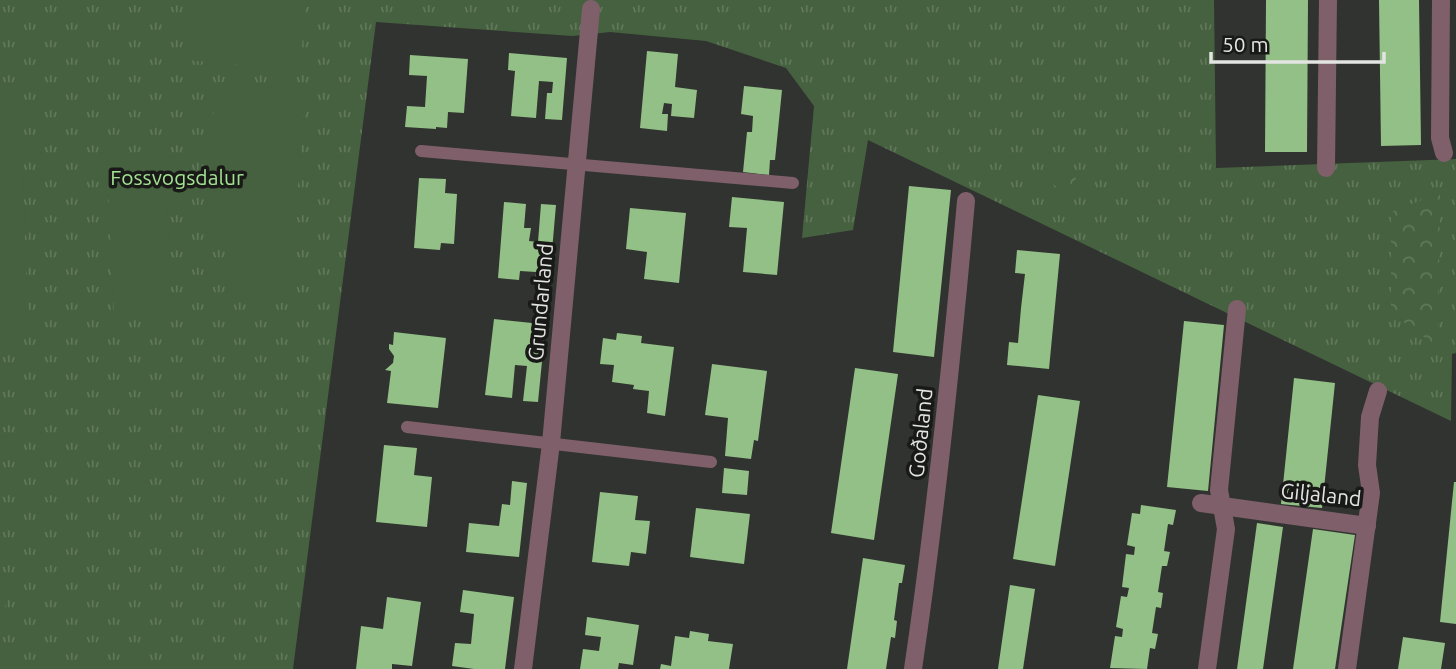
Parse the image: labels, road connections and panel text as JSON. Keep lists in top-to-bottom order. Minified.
{"streets":{"street":["Grundarland","Goðaland","Giljaland"]},"parks":["Fossvogsdalur"],"scale_bar":"50 m"}
